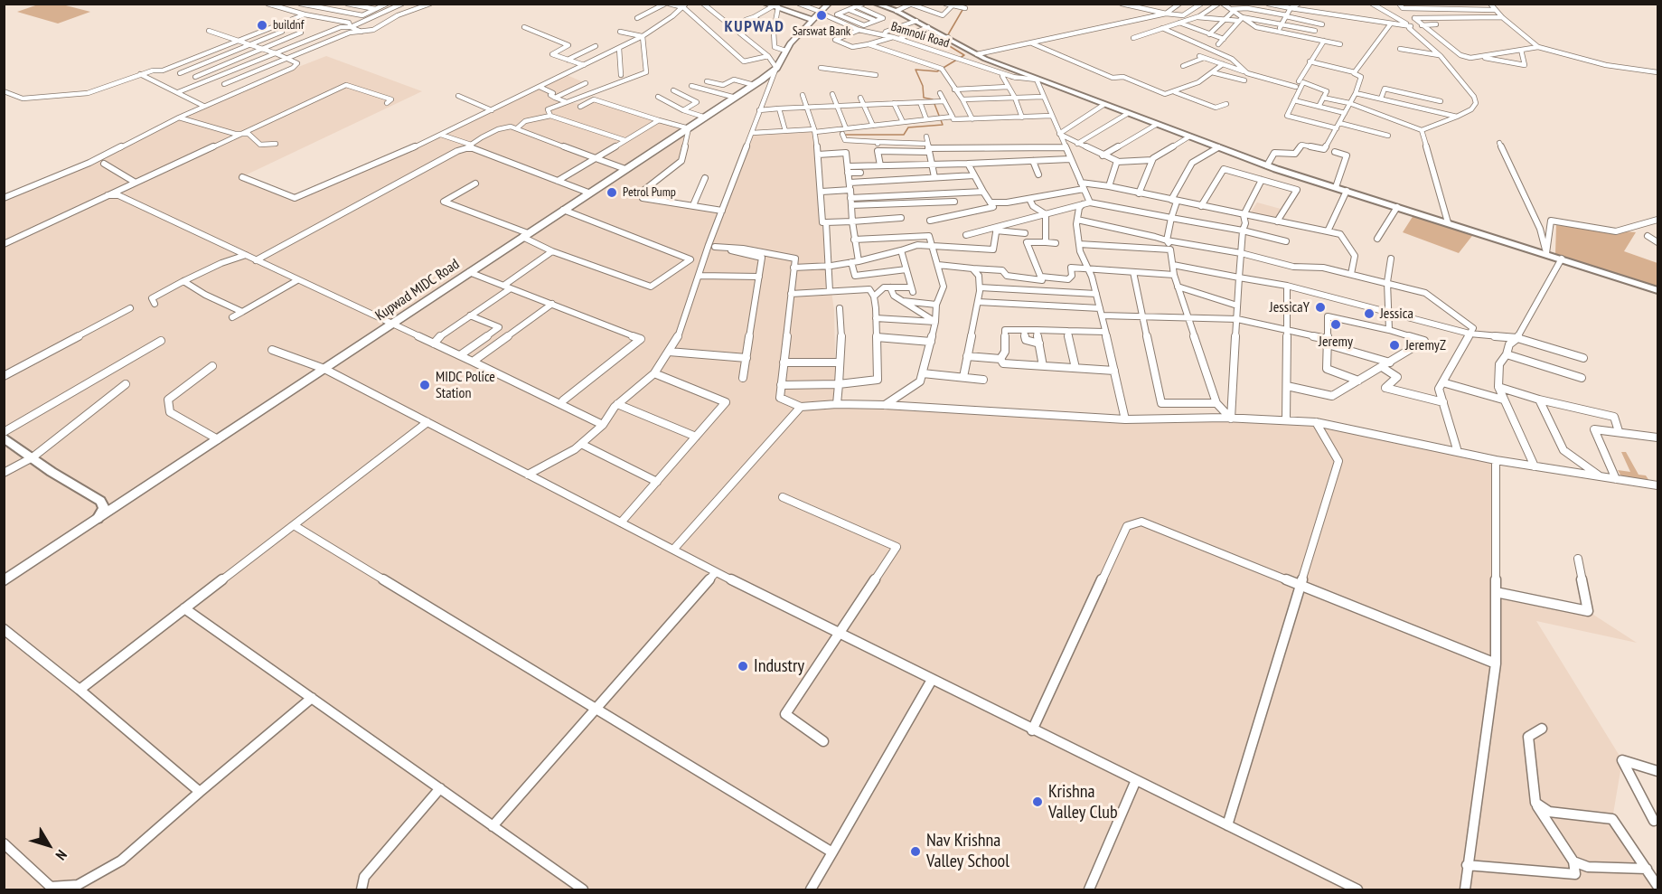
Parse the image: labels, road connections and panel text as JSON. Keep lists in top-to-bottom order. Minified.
{"streets":{"main road":["Kupwad MIDC Road"],"street":["Bamnoli Road"]},"crossings":[["Bamnoli Road","Kupwad MIDC Road"]],"districts":["KUPWAD"],"places":["Sarswat Bank","buildnf","Petrol Pump","JessicaY","Jessica","Jeremy","JeremyZ","MIDC Police Station","Industry","Krishna Valley Club","Nav Krishna Valley School"],"north":"bottom right"}
